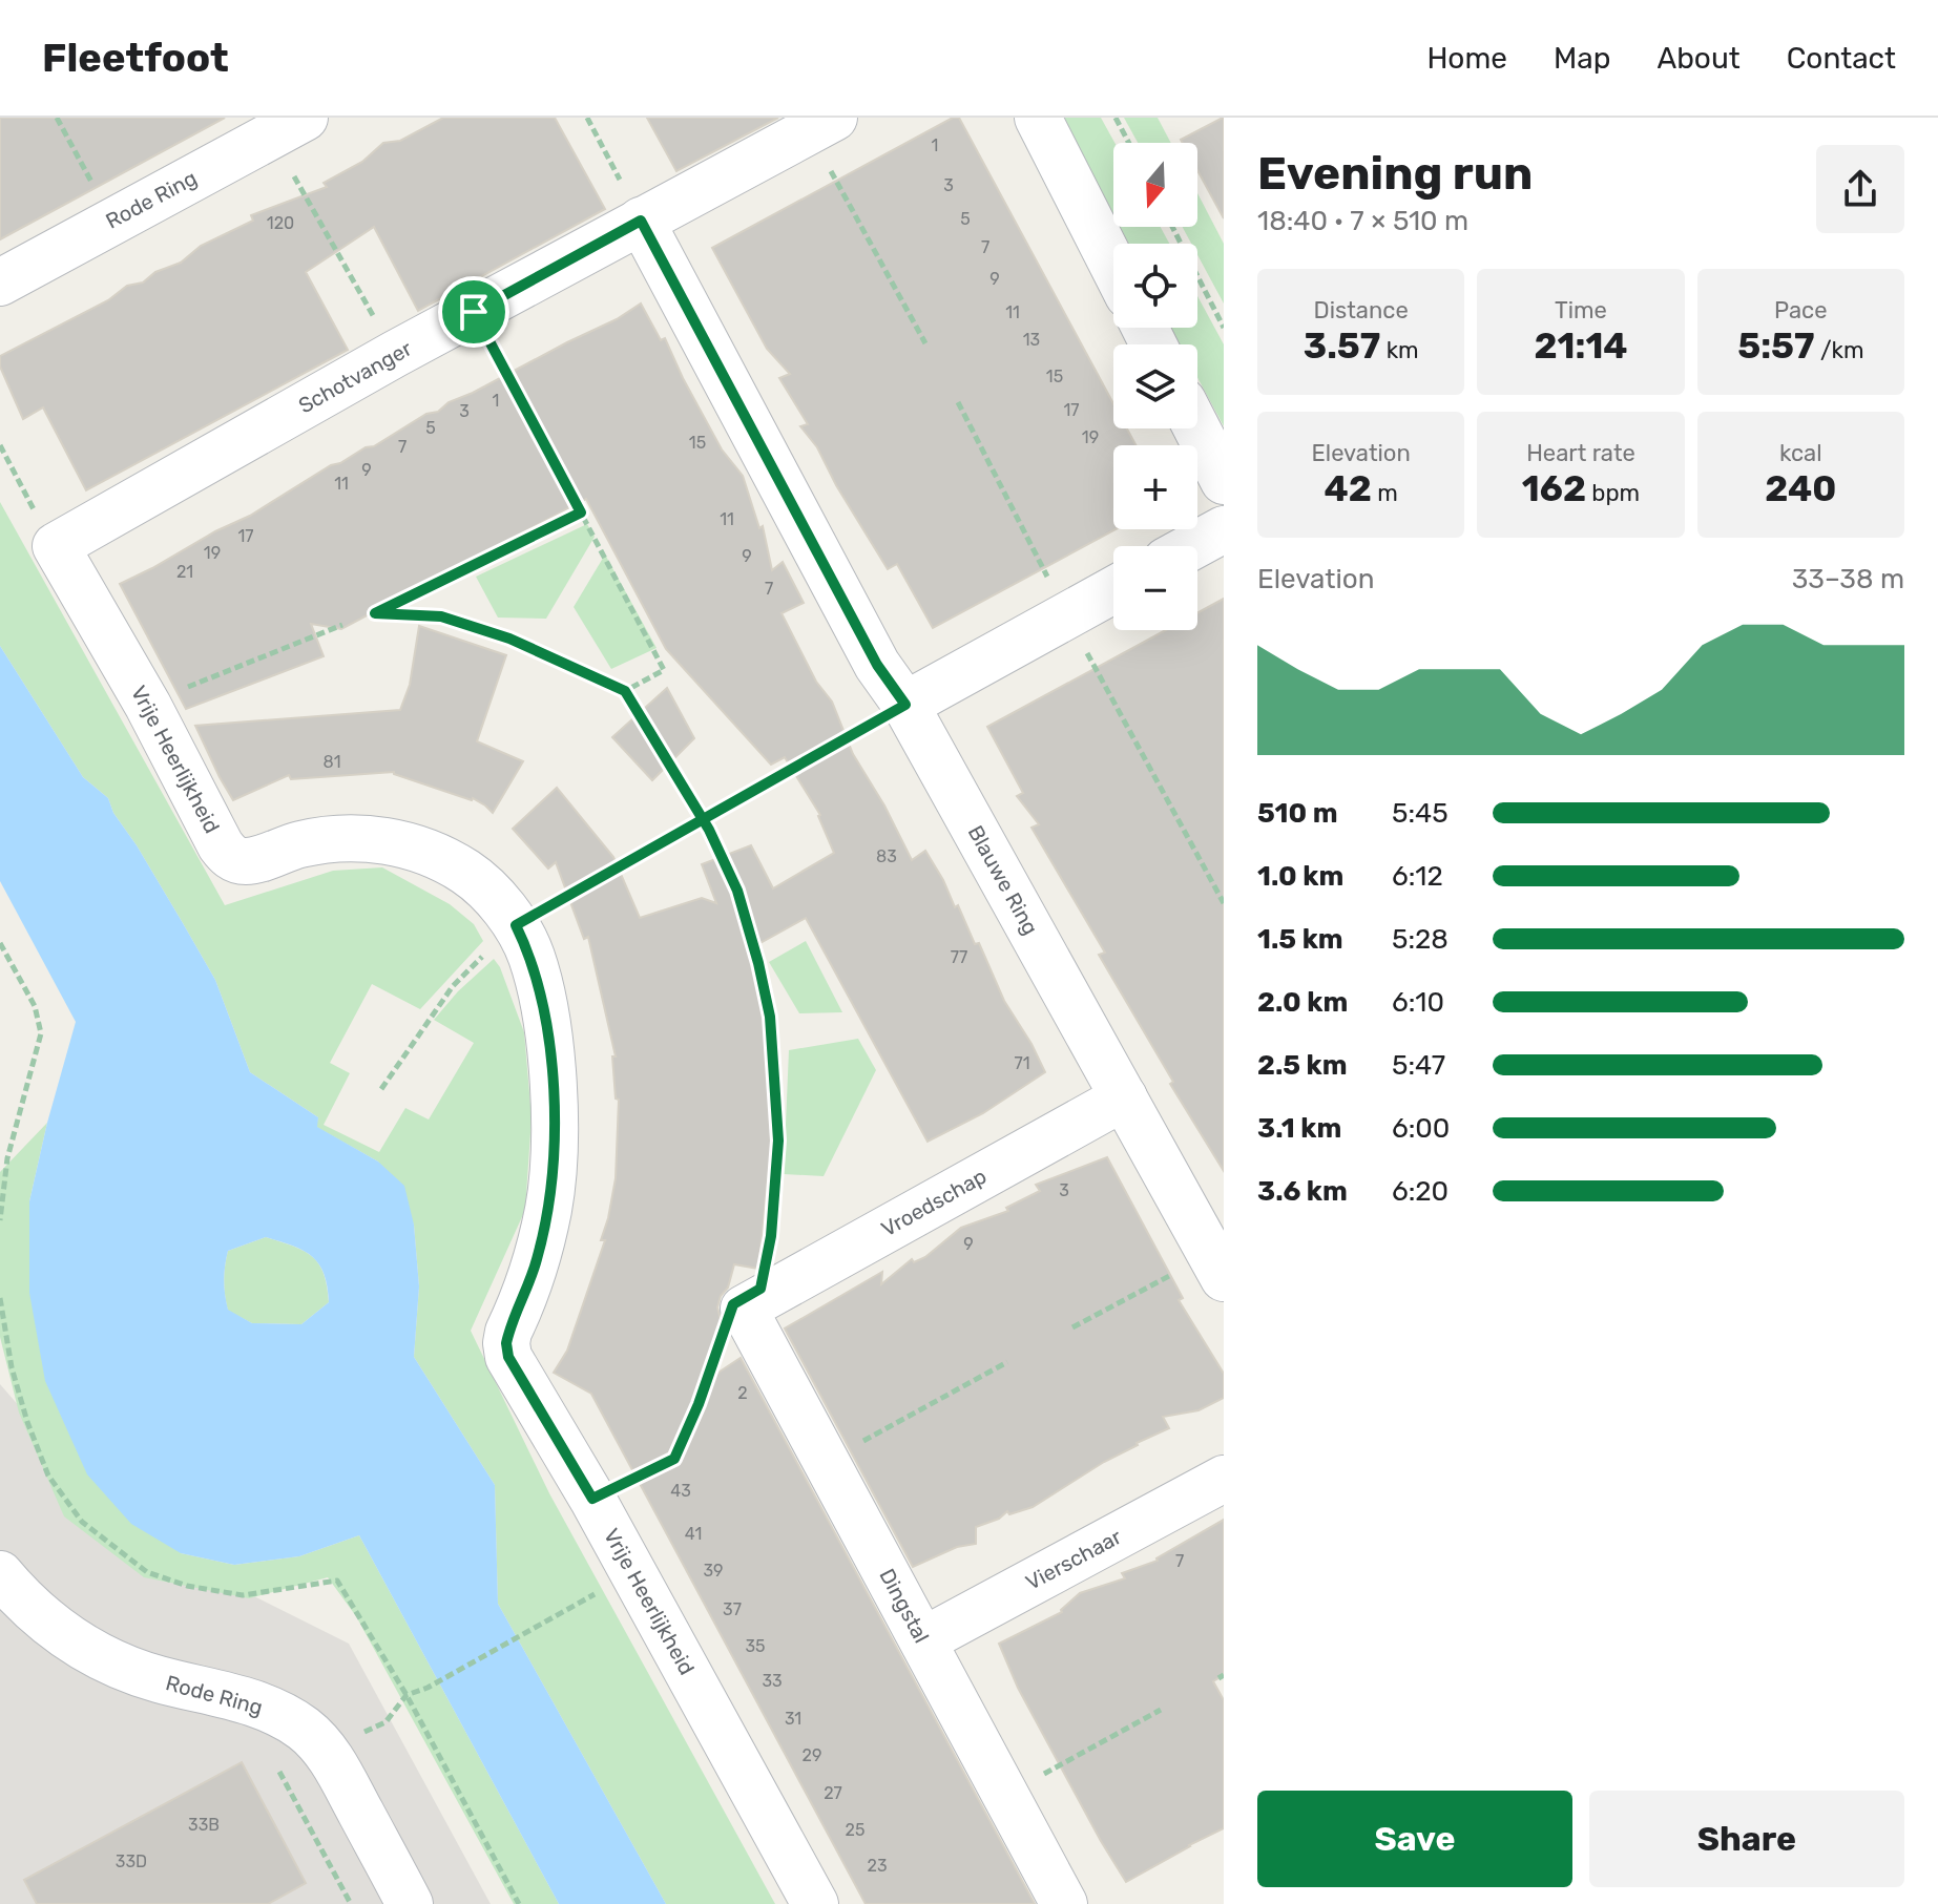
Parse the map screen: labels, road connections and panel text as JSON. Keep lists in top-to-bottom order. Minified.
{"streets":{"street":["Rode Ring","Schotvanger","Vrije Heerlijkheid","Blauwe Ring","Vroedschap","Vierschaar","Dingstal"]},"crossings":[["Schotvanger","Vrije Heerlijkheid"],["Schotvanger","Blauwe Ring"],["Blauwe Ring","Vroedschap"],["Vroedschap","Dingstal"],["Vierschaar","Dingstal"]],"house_numbers":["1","3","5","120","7","9","11","13","15","1","17","3","5","19","15","7","9","11","11","17","19","9","21","7","81","83","77","71","3","9","2","43","41","7","39","37","35","33","31","29","27","33B","25","33D","23"],"north":"bottom","page":{"header":"Fleetfoot","nav":["Home","Map","About","Contact"],"heading":["Evening run","18:40 · 7 × 510 m"],"map_buttons":["+","−"],"stats":[["Distance","3.57 km"],["Time","21:14"],["Pace","5:57 /km"],["Elevation","42 m"],["Heart rate","162 bpm"],["kcal","240"]],"chart":["Elevation","33–38 m"],"list":[{"name":"510 m","note":"5:45"},{"name":"1.0 km","note":"6:12"},{"name":"1.5 km","note":"5:28"},{"name":"2.0 km","note":"6:10"},{"name":"2.5 km","note":"5:47"},{"name":"3.1 km","note":"6:00"},{"name":"3.6 km","note":"6:20"}],"buttons":["Save","Share"]}}
